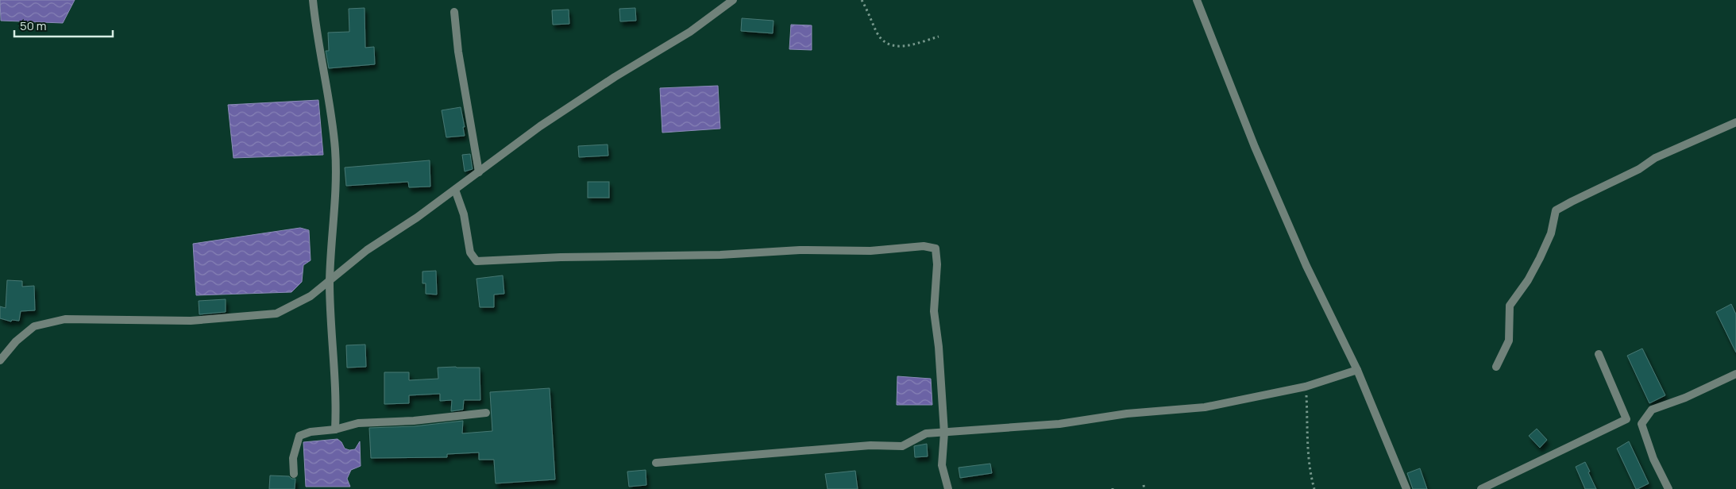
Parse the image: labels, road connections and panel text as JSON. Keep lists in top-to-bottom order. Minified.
{"scale_bar":"50 m"}
